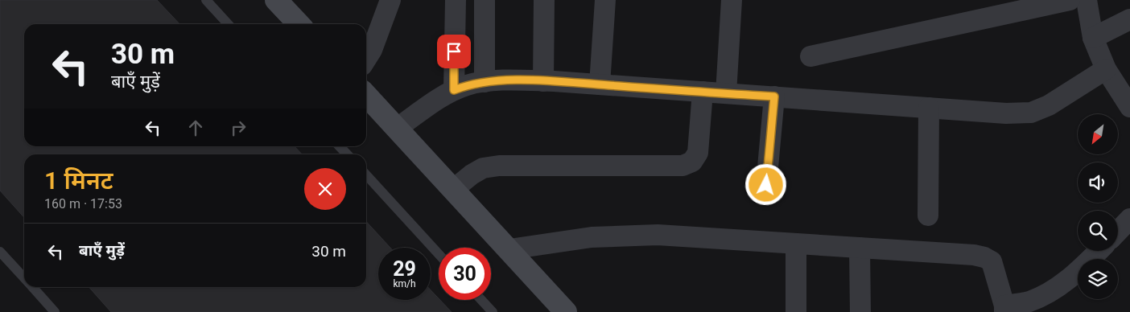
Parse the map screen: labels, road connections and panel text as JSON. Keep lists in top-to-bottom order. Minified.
{"north":"bottom left","page":{"turn":["30 m","बाएँ मुड़ें"],"heading":["1 मिनट","160 m · 17:53"],"list":[{"name":"बाएँ मुड़ें","value":"30 m"}],"speed":"29 km/h","limit":"30"}}
